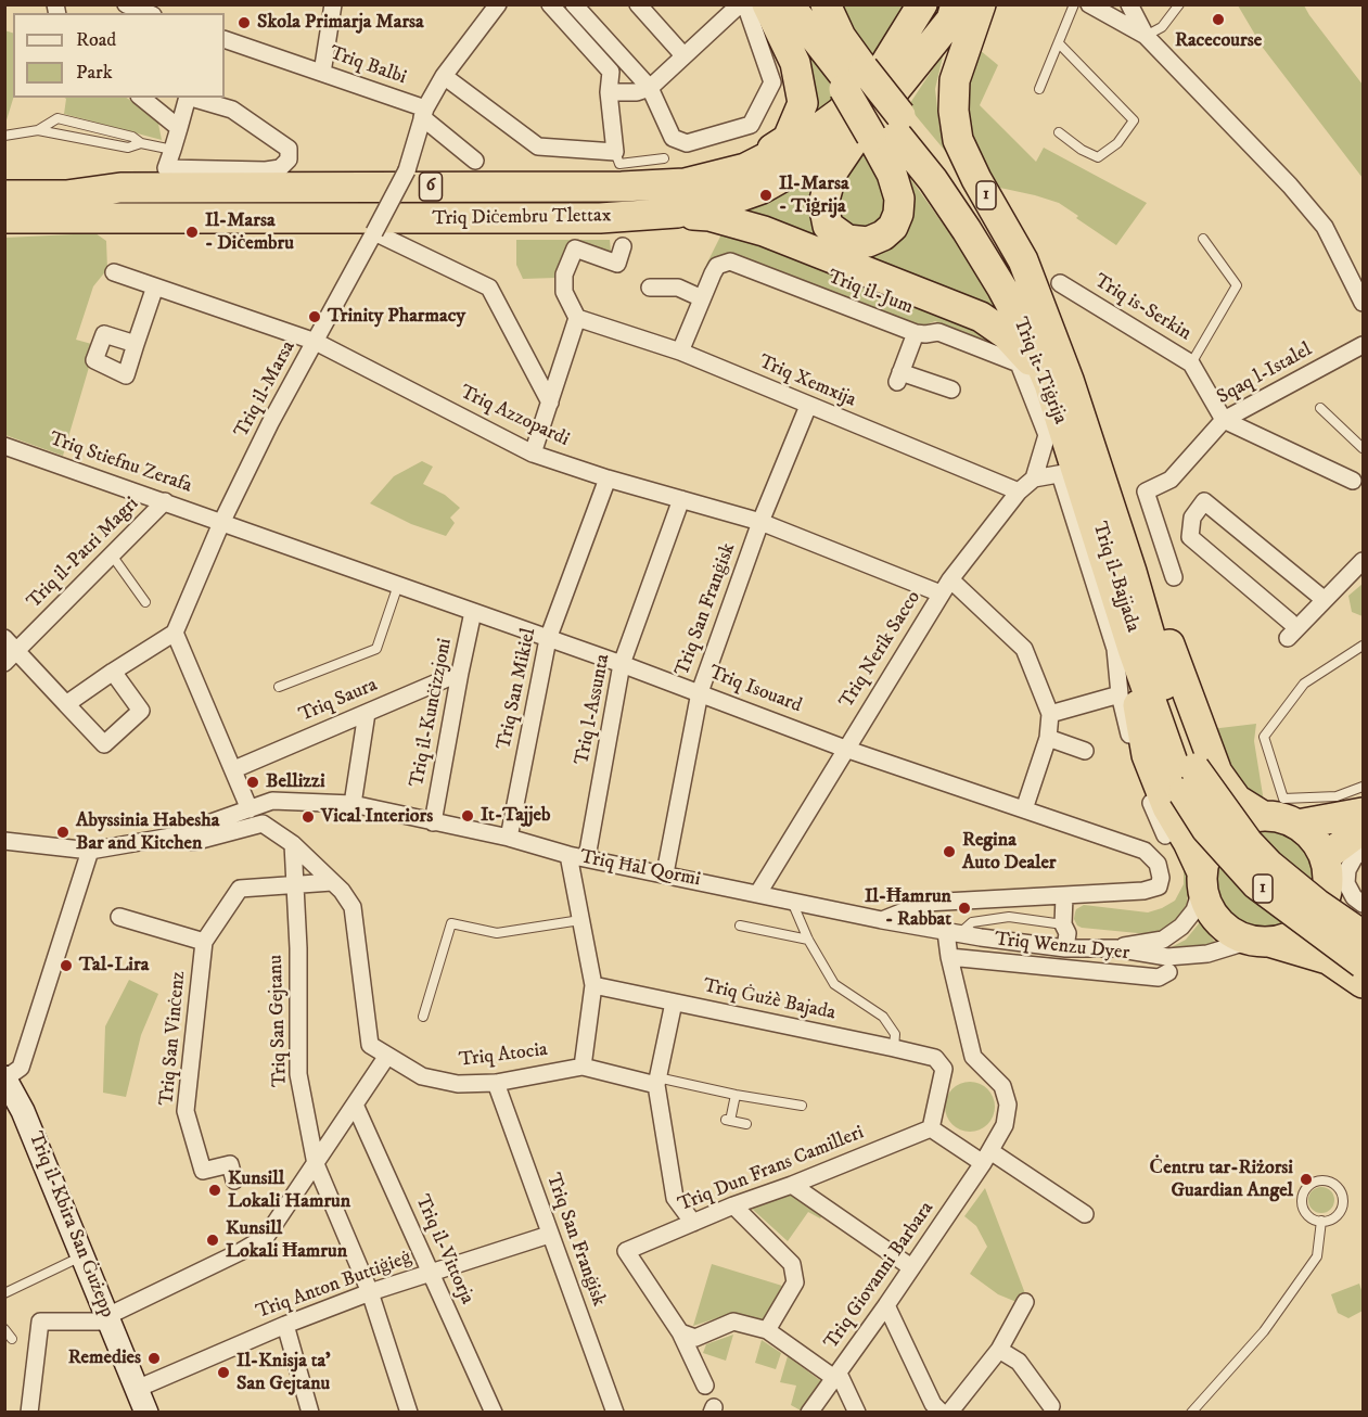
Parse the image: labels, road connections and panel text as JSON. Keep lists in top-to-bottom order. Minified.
{"streets":{"highway":["6","1","Triq Diċembru Tlettax","Triq it-Tiġrija"],"main road":["Triq il-Kbira San Ġużepp"],"street":["Triq Balbi","Triq il-Jum","Triq is-Serkin","Sqaq l-Istalel","Triq Xemxija","Triq il-Marsa","Triq Azzopardi","Triq Stiefnu Zerafa","Triq il-Patri Magri","Triq il-Bajjada","Triq San Franġisk","Triq Nerik Sacco","Triq San Mikiel","Triq Isouard","Triq Saura","Triq l-Assunta","Triq il-Kunċizzjoni","Triq Ħal Qormi","Triq Wenzu Dyer","Triq Ġużè Bajada","Triq San Gejtanu","Triq San Vinċenz","Triq Atocia","Triq Dun Frans Camilleri","Triq il-Vittorja","Triq Giovanni Barbara","Triq Anton Buttiġieġ"]},"crossings":[["Triq Balbi","Triq il-Marsa"],["1","Triq it-Tiġrija"],["Triq Diċembru Tlettax","Triq it-Tiġrija"],["Triq il-Jum","Triq Xemxija"],["Triq il-Jum","Triq Nerik Sacco"],["Triq is-Serkin","Sqaq l-Istalel"],["Triq it-Tiġrija","Triq il-Bajjada"],["Triq Xemxija","Triq San Franġisk"],["Triq Xemxija","Triq Nerik Sacco"],["Triq il-Marsa","Triq Azzopardi"],["Triq il-Marsa","Triq Stiefnu Zerafa"],["Triq il-Marsa","Triq Isouard"],["Triq Azzopardi","Triq San Franġisk"],["Triq Azzopardi","Triq Nerik Sacco"],["Triq Azzopardi","Triq San Mikiel"],["Triq Azzopardi","Triq l-Assunta"],["Triq Stiefnu Zerafa","Triq il-Patri Magri"],["Triq Stiefnu Zerafa","Triq Isouard"],["Triq San Franġisk","Triq Isouard"],["Triq San Franġisk","Triq Ħal Qormi"],["Triq San Franġisk","Triq Atocia"],["Triq San Franġisk","Triq Anton Buttiġieġ"],["Triq Nerik Sacco","Triq Isouard"],["Triq Nerik Sacco","Triq Ħal Qormi"],["Triq San Mikiel","Triq Isouard"],["Triq San Mikiel","Triq Ħal Qormi"],["Triq Isouard","Triq l-Assunta"],["Triq Isouard","Triq il-Kunċizzjoni"],["Triq Isouard","Triq Ħal Qormi"],["Triq Saura","Triq il-Kunċizzjoni"],["Triq l-Assunta","Triq Ħal Qormi"],["Triq il-Kunċizzjoni","Triq Ħal Qormi"],["Triq Ħal Qormi","Triq Atocia"],["Triq Wenzu Dyer","Triq Giovanni Barbara"],["Triq Ġużè Bajada","Triq Dun Frans Camilleri"],["Triq San Gejtanu","Triq San Vinċenz"],["Triq San Gejtanu","Triq Atocia"],["Triq San Gejtanu","Triq Anton Buttiġieġ"],["Triq San Vinċenz","Triq Atocia"],["Triq il-Kbira San Ġużepp","Triq Anton Buttiġieġ"],["Triq il-Vittorja","Triq Anton Buttiġieġ"]],"places":["Racecourse","Skola Primarja Marsa","Il-Marsa - Tiġrija","Il-Marsa - Diċembru","Trinity Pharmacy","Bellizzi","It-Tajjeb","Vical Interiors","Abyssinia Habesha Bar and Kitchen","Regina Auto Dealer","Il-Ħamrun - Rabbat","Tal-Lira","Ċentru tar-Riżorsi Guardian Angel","Kunsill Lokali Hamrun","Kunsill Lokali Ħamrun","Remedies","Il-Knisja ta' San Gejtanu"],"legend":["Road","Park"]}
